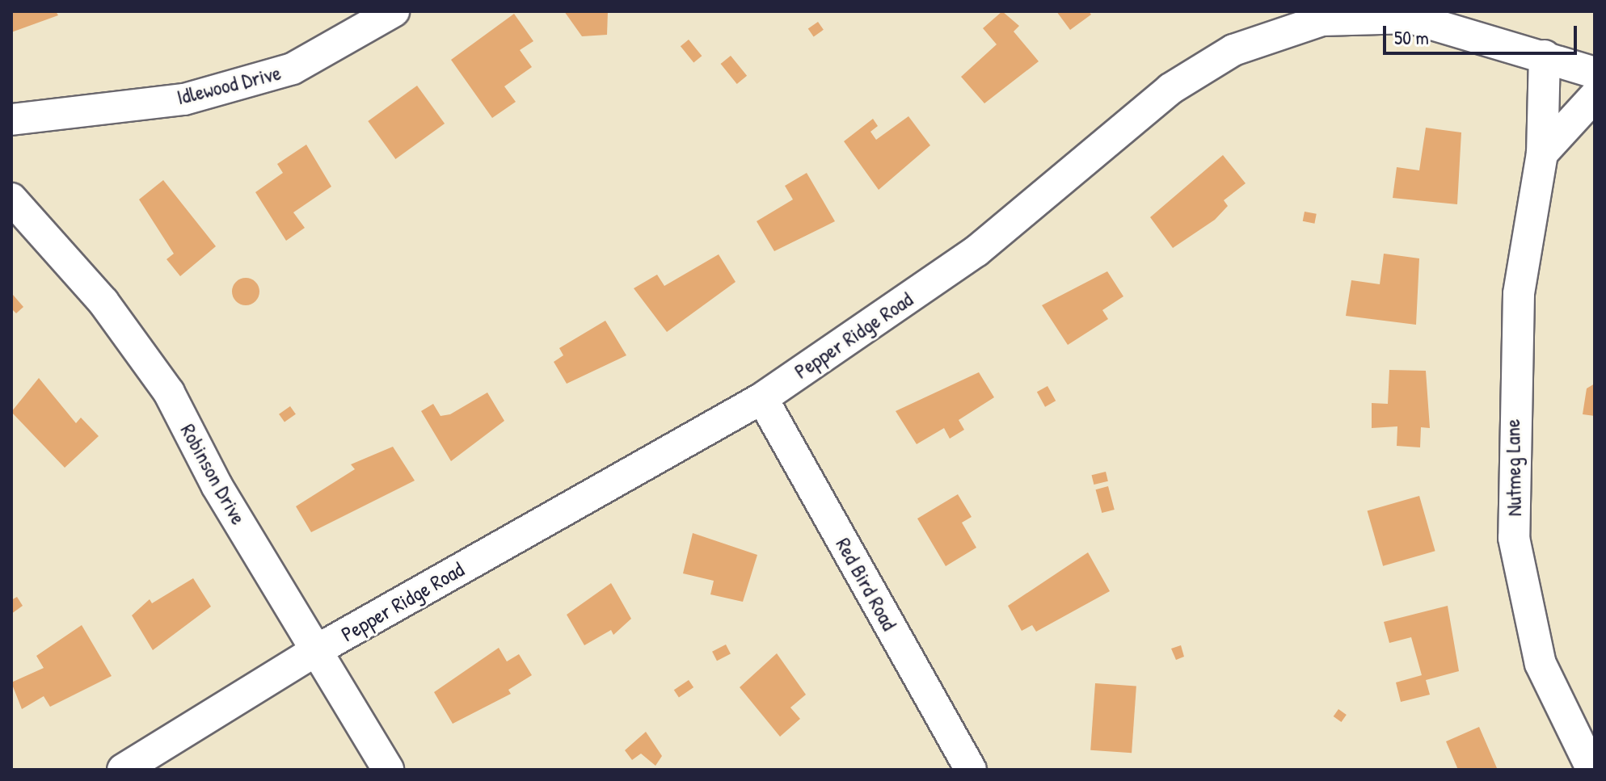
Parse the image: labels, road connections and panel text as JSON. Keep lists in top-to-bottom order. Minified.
{"streets":{"street":["Idlewood Drive","Pepper Ridge Road","Nutmeg Lane","Robinson Drive","Red Bird Road"]},"crossings":[["Pepper Ridge Road","Nutmeg Lane"],["Pepper Ridge Road","Robinson Drive"],["Pepper Ridge Road","Red Bird Road"]],"scale_bar":"50 m"}
